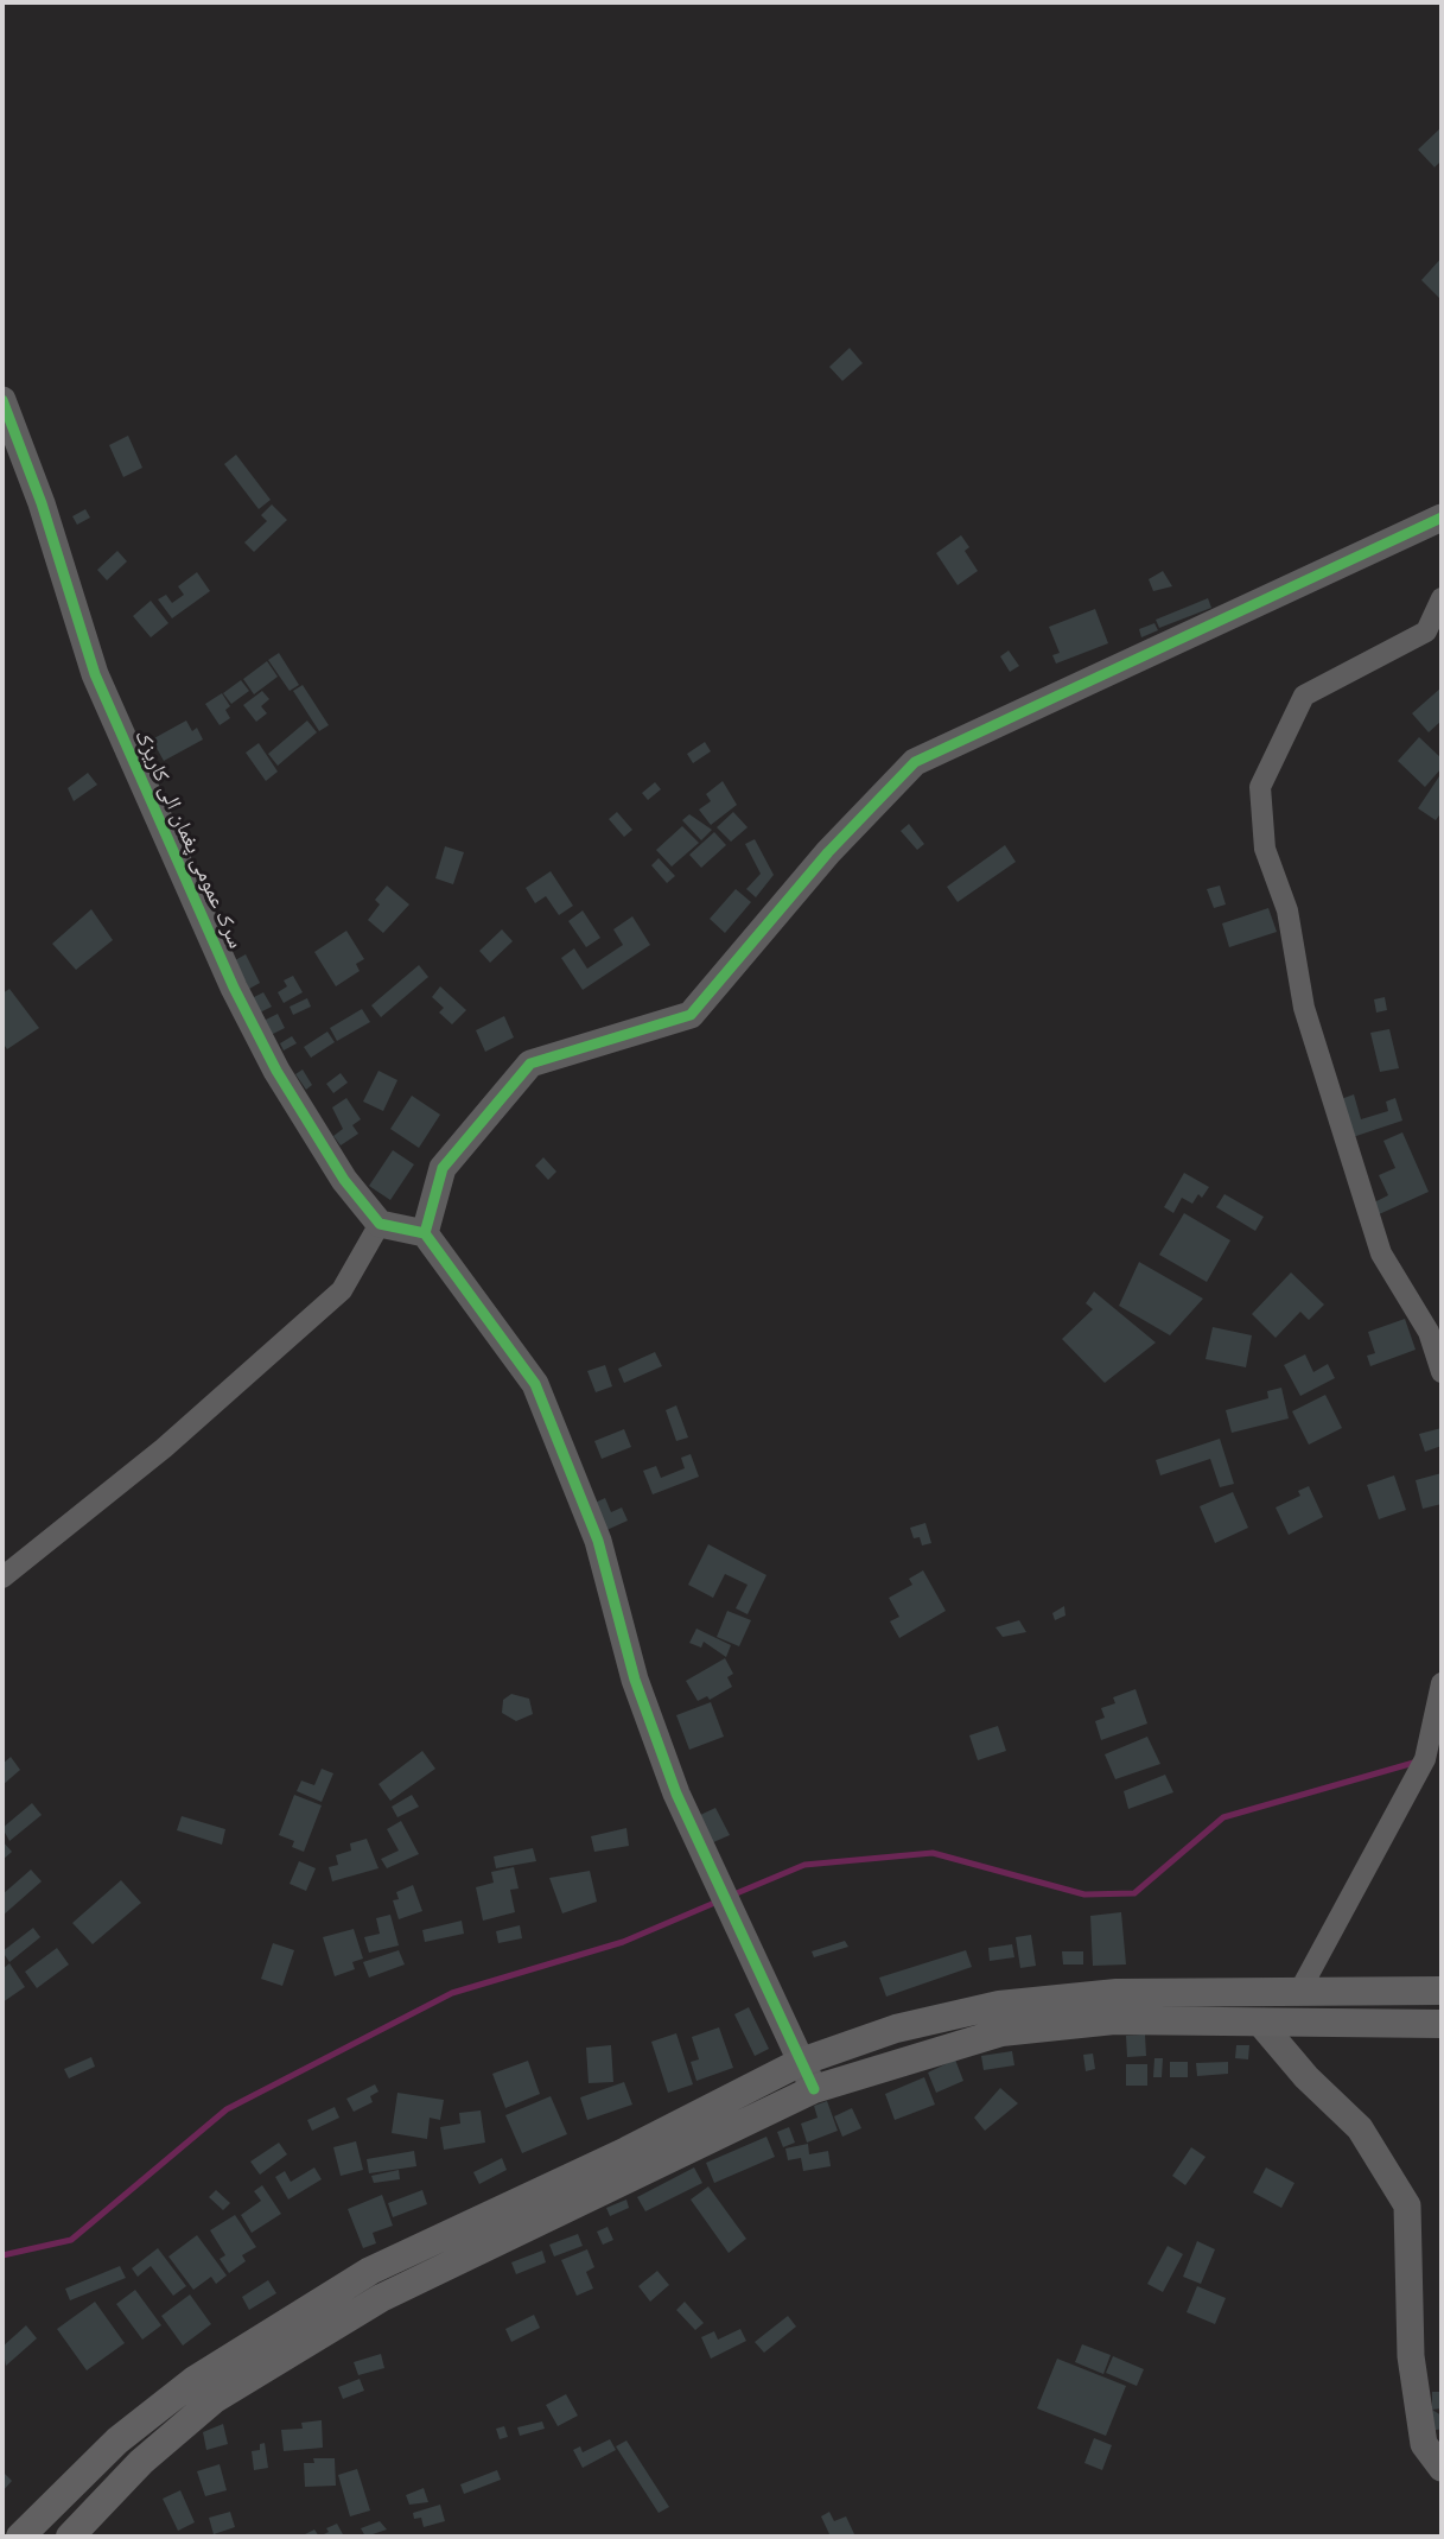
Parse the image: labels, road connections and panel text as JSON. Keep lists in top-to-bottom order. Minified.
{"streets":{"street":["سرک عمومی پغمان الی کاریزک"]}}
